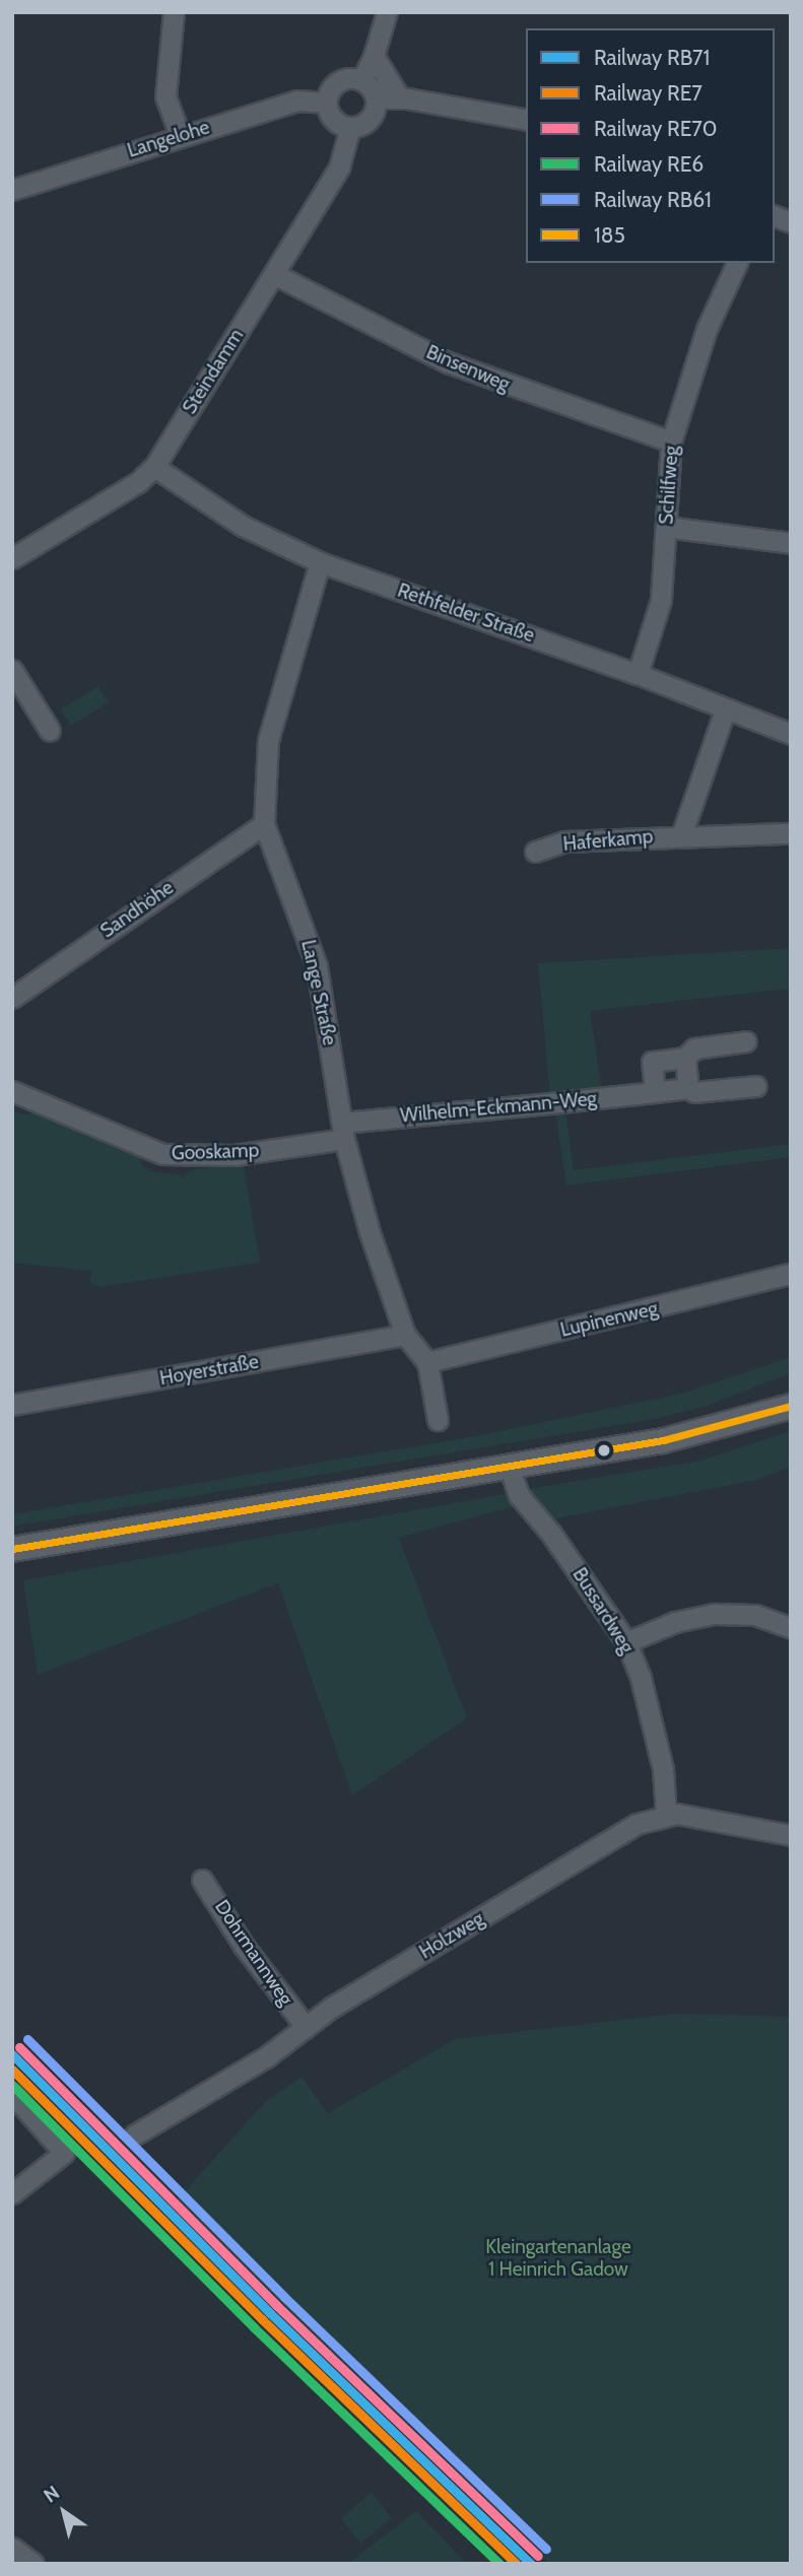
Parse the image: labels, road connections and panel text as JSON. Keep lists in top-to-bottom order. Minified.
{"streets":{"street":["Langelohe","Binsenweg","Steindamm","Schilfweg","Rethfelder Straße","Haferkamp","Sandhöhe","Lange Straße","Wilhelm-Eckmann-Weg","Gooskamp","Lupinenweg","Hoyerstraße","Bussardweg","Holzweg","Dohrmannweg"]},"crossings":[["Langelohe","Steindamm"],["Binsenweg","Steindamm"],["Binsenweg","Schilfweg"],["Steindamm","Rethfelder Straße"],["Schilfweg","Rethfelder Straße"],["Rethfelder Straße","Lange Straße"],["Sandhöhe","Lange Straße"],["Lange Straße","Wilhelm-Eckmann-Weg"],["Lange Straße","Gooskamp"],["Lange Straße","Lupinenweg"],["Lange Straße","Hoyerstraße"],["Wilhelm-Eckmann-Weg","Gooskamp"],["Bussardweg","Holzweg"],["Holzweg","Dohrmannweg"]],"parks":["Kleingartenanlage 1 Heinrich Gadow"],"lines":["transit line 185","rail line RB61","rail line RE70","rail line RB71","rail line RE7","rail line RE6"],"legend":["Railway RB71","Railway RE7","Railway RE70","Railway RE6","Railway RB61","185"],"north":"top left"}
